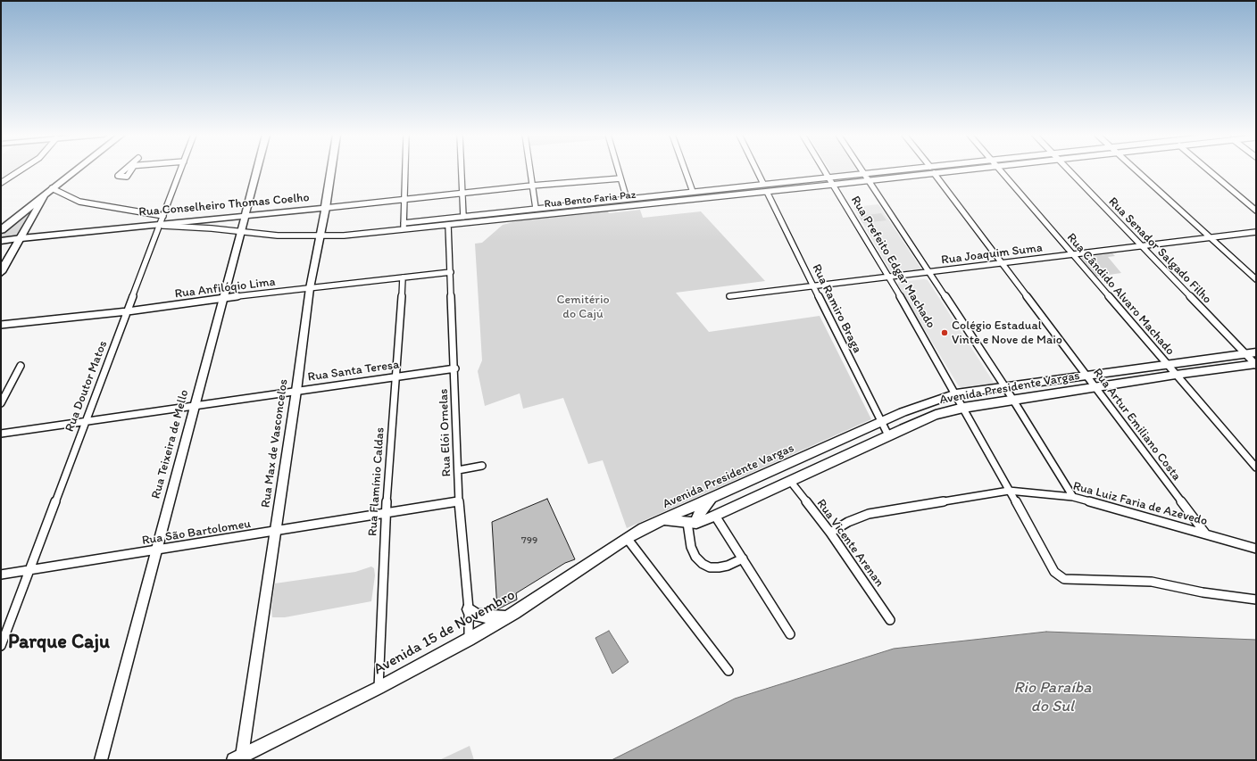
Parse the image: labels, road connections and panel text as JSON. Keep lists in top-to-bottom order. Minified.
{"streets":{"main road":["Rua Conselheiro Thomas Coelho","Avenida Presidente Vargas","Rua Max de Vasconcelos","Rua Teixeira de Mello","Avenida 15 de Novembro"],"street":["Rua Bento Faria Paz","Rua Senador Salgado Filho","Rua Joaquim Suma","Rua Prefeito Edgar Machado","Rua Anfilóqio Lima","Rua Cândido Alvaro Machado","Rua Ramiro Braga","Rua Santa Teresa","Rua Doutor Matos","Rua Artur Emiliano Costa","Rua Elói Ornelas","Rua Flamínio Caldas","Rua Luiz Faria de Azevedo","Rua São Bartolomeu","Rua Vicente Arenan"]},"crossings":[["Rua Bento Faria Paz","Rua Conselheiro Thomas Coelho"],["Rua Bento Faria Paz","Rua Prefeito Edgar Machado"],["Rua Bento Faria Paz","Rua Ramiro Braga"],["Rua Bento Faria Paz","Rua Doutor Matos"],["Rua Bento Faria Paz","Rua Artur Emiliano Costa"],["Rua Bento Faria Paz","Rua Elói Ornelas"],["Rua Bento Faria Paz","Rua Max de Vasconcelos"],["Rua Bento Faria Paz","Rua Teixeira de Mello"],["Rua Conselheiro Thomas Coelho","Rua Doutor Matos"],["Rua Conselheiro Thomas Coelho","Rua Max de Vasconcelos"],["Rua Conselheiro Thomas Coelho","Rua Teixeira de Mello"],["Rua Senador Salgado Filho","Rua Joaquim Suma"],["Rua Senador Salgado Filho","Avenida Presidente Vargas"],["Rua Joaquim Suma","Rua Prefeito Edgar Machado"],["Rua Joaquim Suma","Rua Cândido Alvaro Machado"],["Rua Joaquim Suma","Rua Ramiro Braga"],["Rua Joaquim Suma","Rua Artur Emiliano Costa"],["Rua Prefeito Edgar Machado","Avenida Presidente Vargas"],["Rua Prefeito Edgar Machado","Rua Luiz Faria de Azevedo"],["Rua Anfilóqio Lima","Rua Doutor Matos"],["Rua Anfilóqio Lima","Rua Elói Ornelas"],["Rua Anfilóqio Lima","Rua Max de Vasconcelos"],["Rua Anfilóqio Lima","Rua Teixeira de Mello"],["Rua Anfilóqio Lima","Rua Flamínio Caldas"],["Rua Cândido Alvaro Machado","Avenida Presidente Vargas"],["Rua Ramiro Braga","Avenida Presidente Vargas"],["Rua Santa Teresa","Rua Doutor Matos"],["Rua Santa Teresa","Rua Elói Ornelas"],["Rua Santa Teresa","Rua Max de Vasconcelos"],["Rua Santa Teresa","Rua Teixeira de Mello"],["Rua Santa Teresa","Rua Flamínio Caldas"],["Rua Doutor Matos","Rua São Bartolomeu"],["Avenida Presidente Vargas","Rua Artur Emiliano Costa"],["Avenida Presidente Vargas","Rua Vicente Arenan"],["Avenida Presidente Vargas","Avenida 15 de Novembro"],["Rua Artur Emiliano Costa","Rua Luiz Faria de Azevedo"],["Rua Elói Ornelas","Rua São Bartolomeu"],["Rua Elói Ornelas","Avenida 15 de Novembro"],["Rua Max de Vasconcelos","Rua São Bartolomeu"],["Rua Max de Vasconcelos","Avenida 15 de Novembro"],["Rua Teixeira de Mello","Rua São Bartolomeu"],["Rua Flamínio Caldas","Rua São Bartolomeu"],["Rua Flamínio Caldas","Avenida 15 de Novembro"],["Rua Luiz Faria de Azevedo","Rua Vicente Arenan"]],"districts":["Parque Caju"],"water":["Rio Paraíba do Sul"],"parks":["Cemitério do Cajú"],"places":["Colégio Estadual Vinte e Nove de Maio"],"house_numbers":["799"]}
